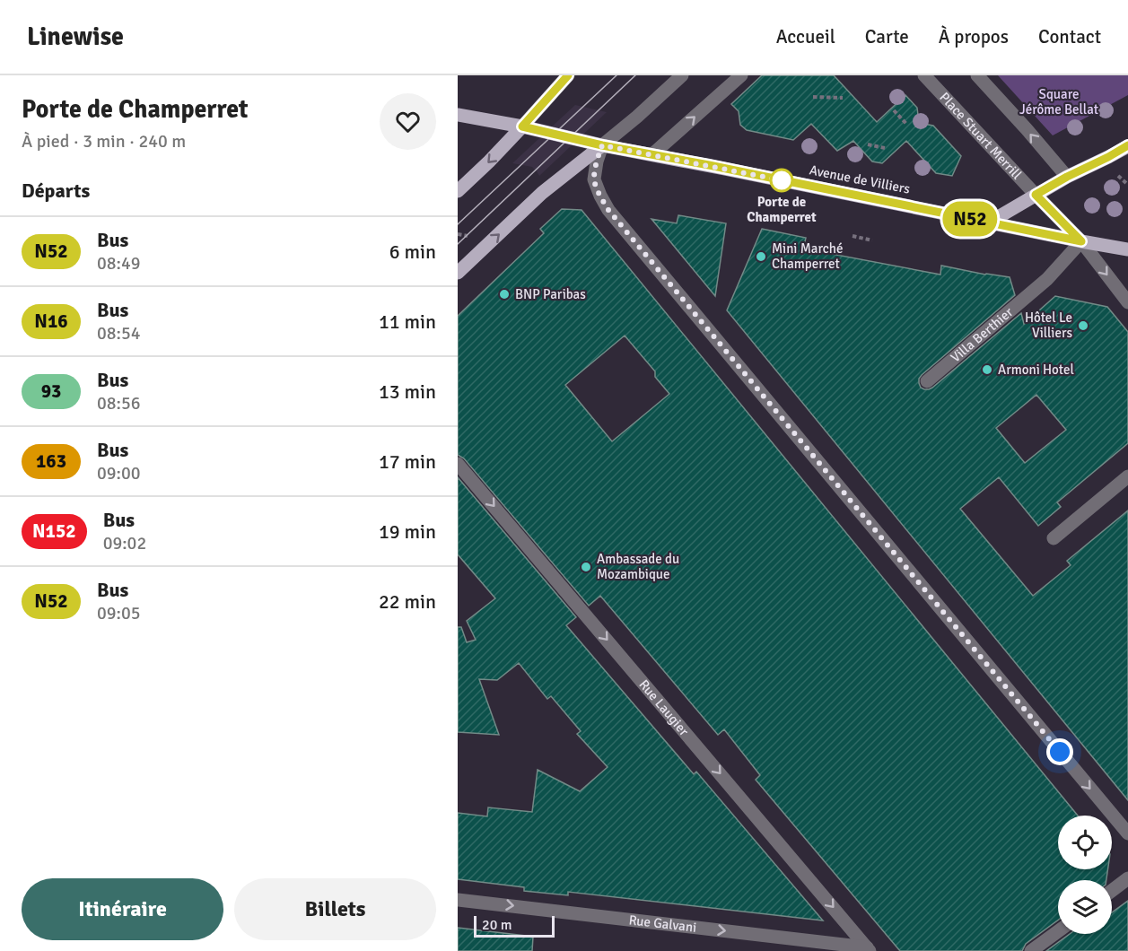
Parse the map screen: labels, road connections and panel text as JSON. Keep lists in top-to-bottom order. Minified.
{"streets":{"main road":["Avenue de Villiers"],"street":["Place Stuart Merrill","Villa Berthier","Rue Laugier","Rue Galvani"]},"crossings":[["Place Stuart Merrill","Avenue de Villiers"],["Place Stuart Merrill","Villa Berthier"],["Avenue de Villiers","Villa Berthier"],["Rue Laugier","Rue Galvani"]],"one_way":["Rue Laugier","Rue Galvani"],"parks":["Square Jérôme Bellat"],"places":["Porte de Champerret","Mini Marché Champerret","BNP Paribas","Hôtel Le Villiers","Armoni Hotel","Ambassade du Mozambique"],"lines":["bus line N52"],"scale_bar":"20 m","page":{"header":"Linewise","nav":["Accueil","Carte","À propos","Contact"],"heading":[["Porte de Champerret","À pied · 3 min · 240 m"],"Départs"],"on_map":"N52","list":[{"mark":"N52","name":"Bus","note":"08:49","value":"6 min"},{"mark":"N16","name":"Bus","note":"08:54","value":"11 min"},{"mark":"93","name":"Bus","note":"08:56","value":"13 min"},{"mark":"163","name":"Bus","note":"09:00","value":"17 min"},{"mark":"N152","name":"Bus","note":"09:02","value":"19 min"},{"mark":"N52","name":"Bus","note":"09:05","value":"22 min"}],"buttons":["Itinéraire","Billets"],"scale":"20 m"}}
